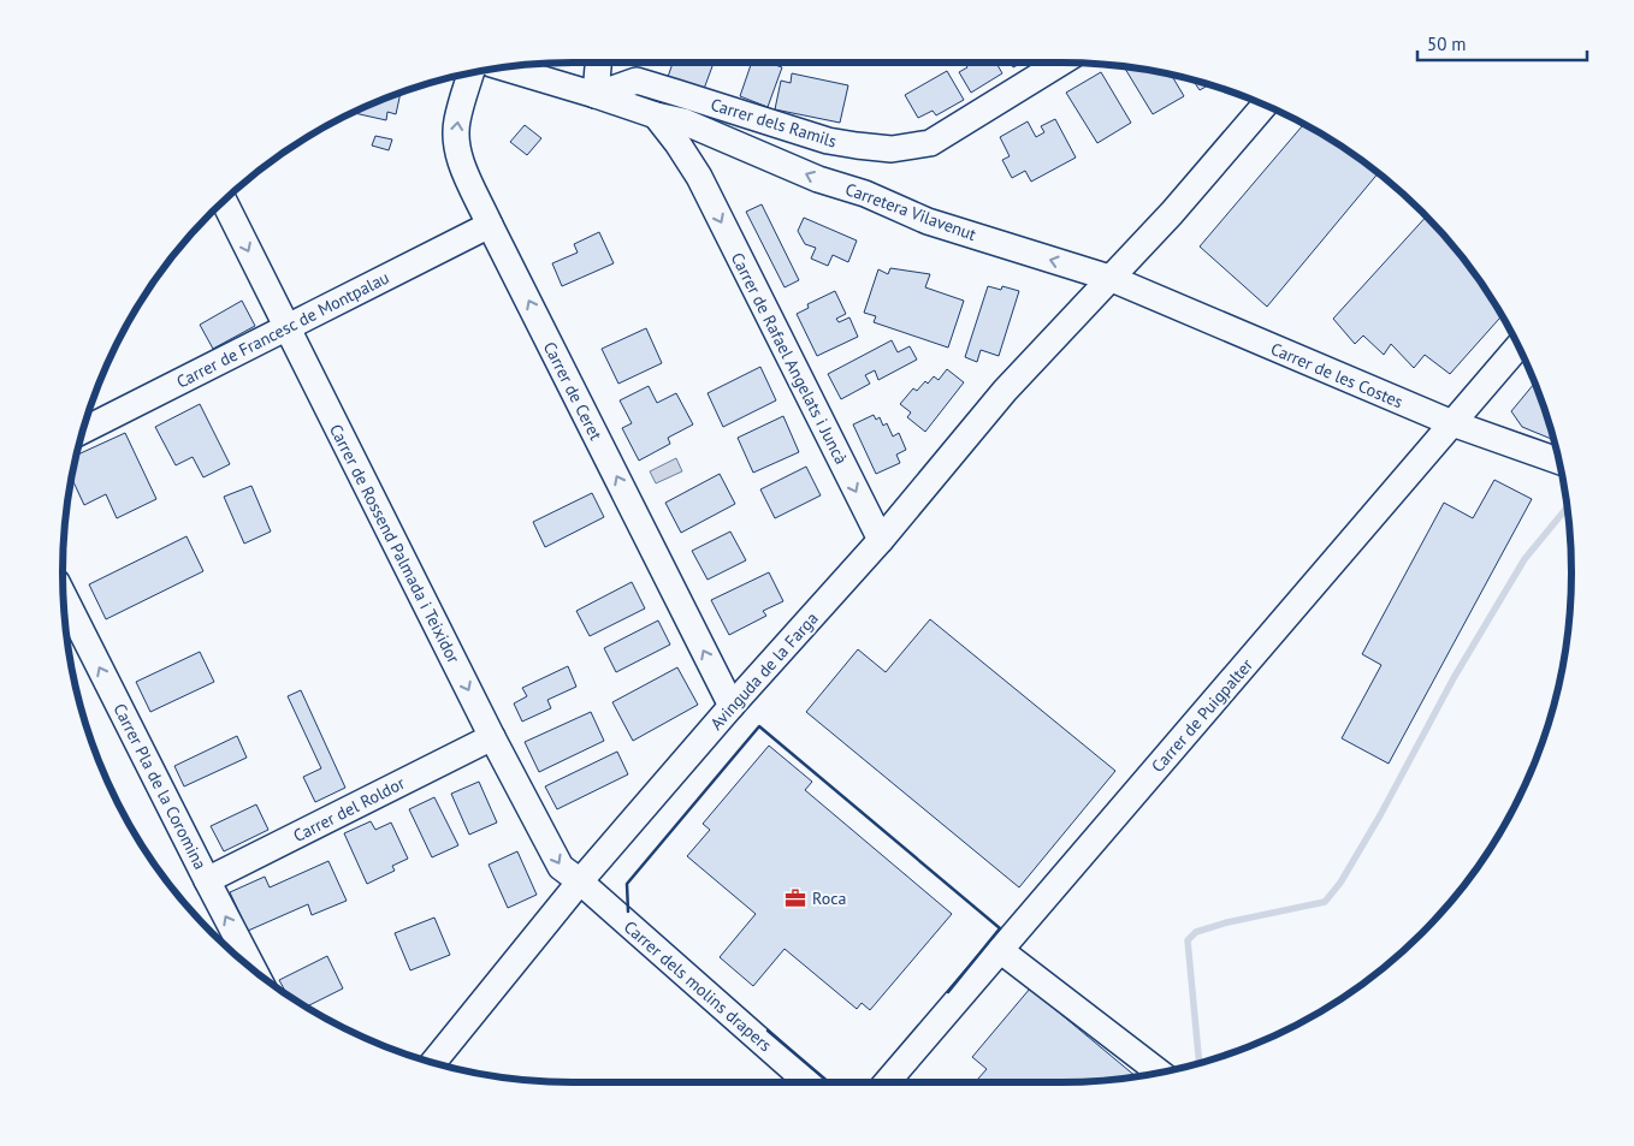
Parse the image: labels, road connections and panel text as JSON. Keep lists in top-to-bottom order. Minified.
{"streets":{"street":["Carrer dels Ramils","Carretera Vilavenut","Carrer de Francesc de Montpalau","Carrer de Rafael Angelats i Juncà","Carrer de les Costes","Carrer de Ceret","Carrer de Rossend Palmada i Teixidor","Avinguda de la Farga","Carrer de Puigpalter","Carrer Pla de la Coromina","Carrer del Roldor","Carrer dels molins drapers"]},"crossings":[["Carrer dels Ramils","Carretera Vilavenut"],["Carretera Vilavenut","Carrer de Rafael Angelats i Juncà"],["Carretera Vilavenut","Carrer de les Costes"],["Carretera Vilavenut","Avinguda de la Farga"],["Carrer de Francesc de Montpalau","Carrer de Ceret"],["Carrer de Francesc de Montpalau","Carrer de Rossend Palmada i Teixidor"],["Carrer de Rafael Angelats i Juncà","Avinguda de la Farga"],["Carrer de les Costes","Avinguda de la Farga"],["Carrer de les Costes","Carrer de Puigpalter"],["Carrer de Ceret","Avinguda de la Farga"],["Carrer de Rossend Palmada i Teixidor","Avinguda de la Farga"],["Carrer de Rossend Palmada i Teixidor","Carrer del Roldor"],["Carrer de Rossend Palmada i Teixidor","Carrer dels molins drapers"],["Avinguda de la Farga","Carrer dels molins drapers"],["Carrer Pla de la Coromina","Carrer del Roldor"]],"one_way":["Carretera Vilavenut","Carrer de Rafael Angelats i Juncà","Carrer de Ceret","Carrer de Rossend Palmada i Teixidor","Carrer Pla de la Coromina"],"places":{"office":["Roca"]},"scale_bar":"50 m"}
